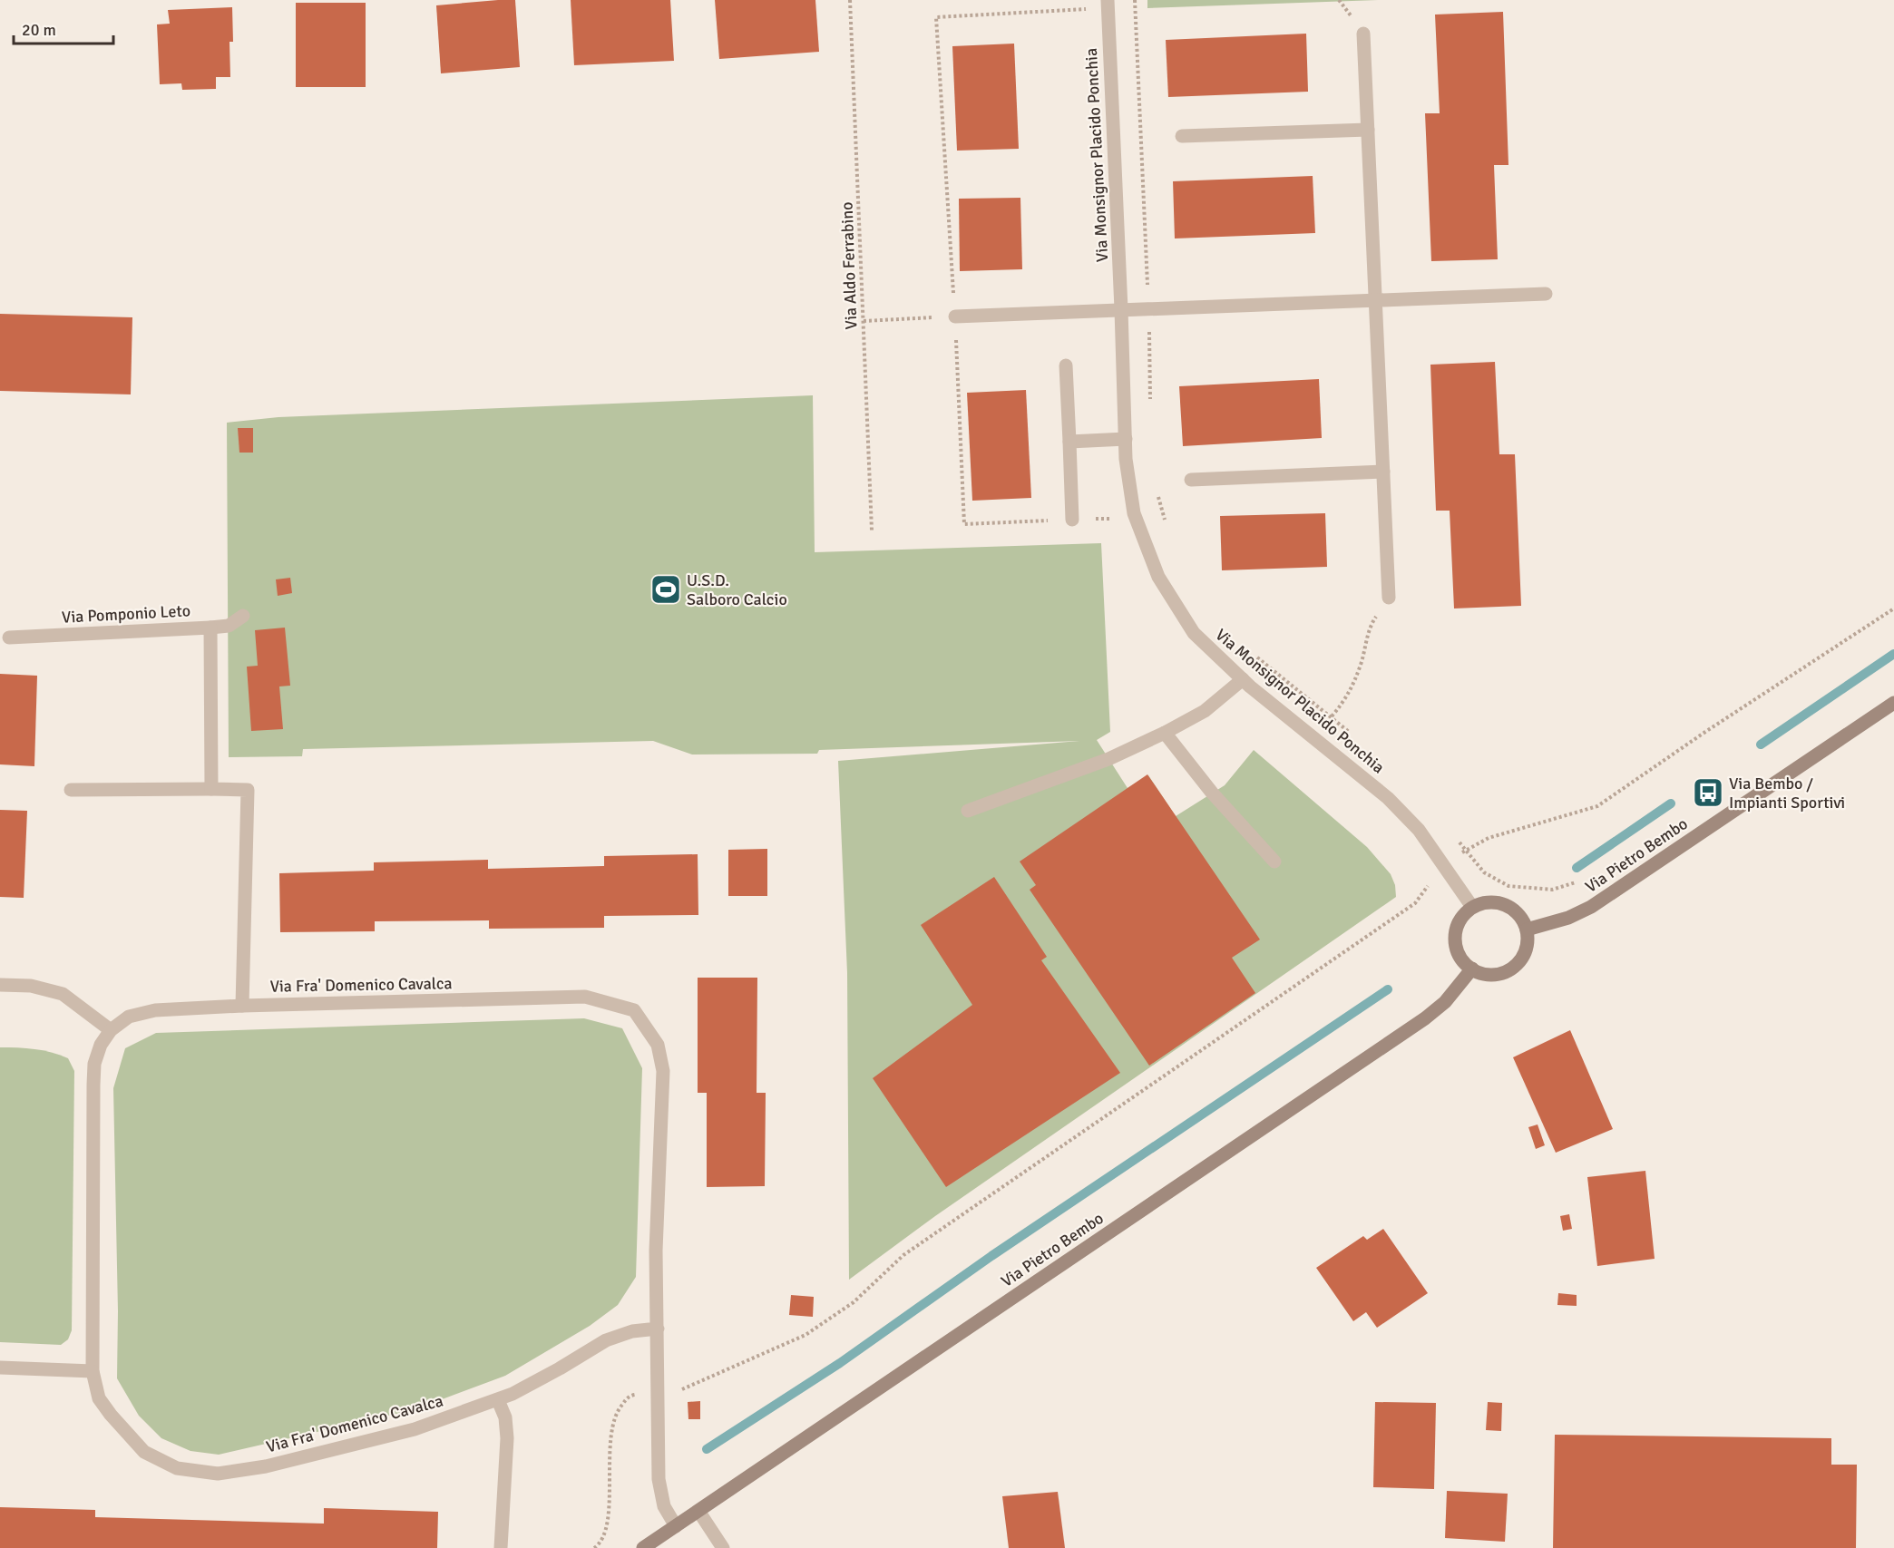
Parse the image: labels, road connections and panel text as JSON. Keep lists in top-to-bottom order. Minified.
{"streets":{"main road":["Via Pietro Bembo"],"street":["Via Monsignor Placido Ponchia","Via Pomponio Leto","Via Fra' Domenico Cavalca"],"path":["Via Aldo Ferrabino"]},"crossings":[["Via Monsignor Placido Ponchia","Via Pietro Bembo"],["Via Pietro Bembo","Via Fra' Domenico Cavalca"]],"places":{"sports":["U.S.D. Salboro Calcio"],"bus stop":["Via Bembo / Impianti Sportivi"]},"scale_bar":"20 m"}
